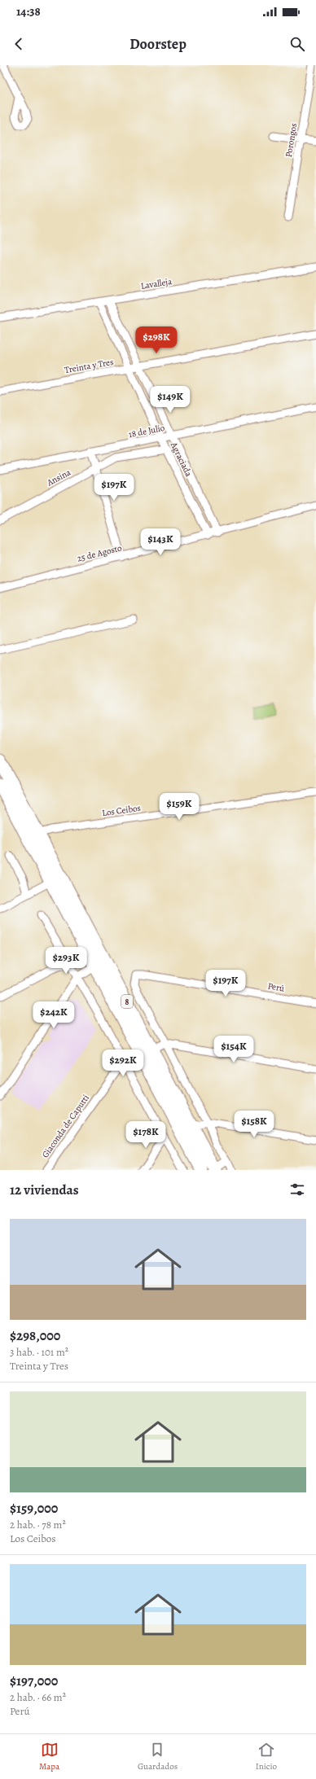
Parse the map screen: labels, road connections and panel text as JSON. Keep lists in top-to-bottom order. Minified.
{"streets":{"highway":["8"],"street":["Porongos","Lavalleja","Treinta y Tres","18 de Julio","Agraciada","Ansina","25 de Agosto","Los Ceibos","Perú","Giaconda de Caputti"]},"crossings":[["Lavalleja","Agraciada"],["Treinta y Tres","Agraciada"],["18 de Julio","Agraciada"],["Agraciada","Ansina"],["Agraciada","25 de Agosto"],["Los Ceibos","8"],["Perú","Giaconda de Caputti"],["8","Giaconda de Caputti"]],"page":{"status":"14:38","header":"Doorstep","price":["$298K","$149K","$197K","$143K","$159K","$293K","$197K","$242K","$154K","$292K","$158K","$178K"],"heading":"12 viviendas","list":[{"name":"$298,000","note":"3 hab. · 101 m² · Treinta y Tres"},{"name":"$159,000","note":"2 hab. · 78 m² · Los Ceibos"},{"name":"$197,000","note":"2 hab. · 66 m² · Perú"}],"tabs":["Mapa","Guardados","Inicio"]}}
